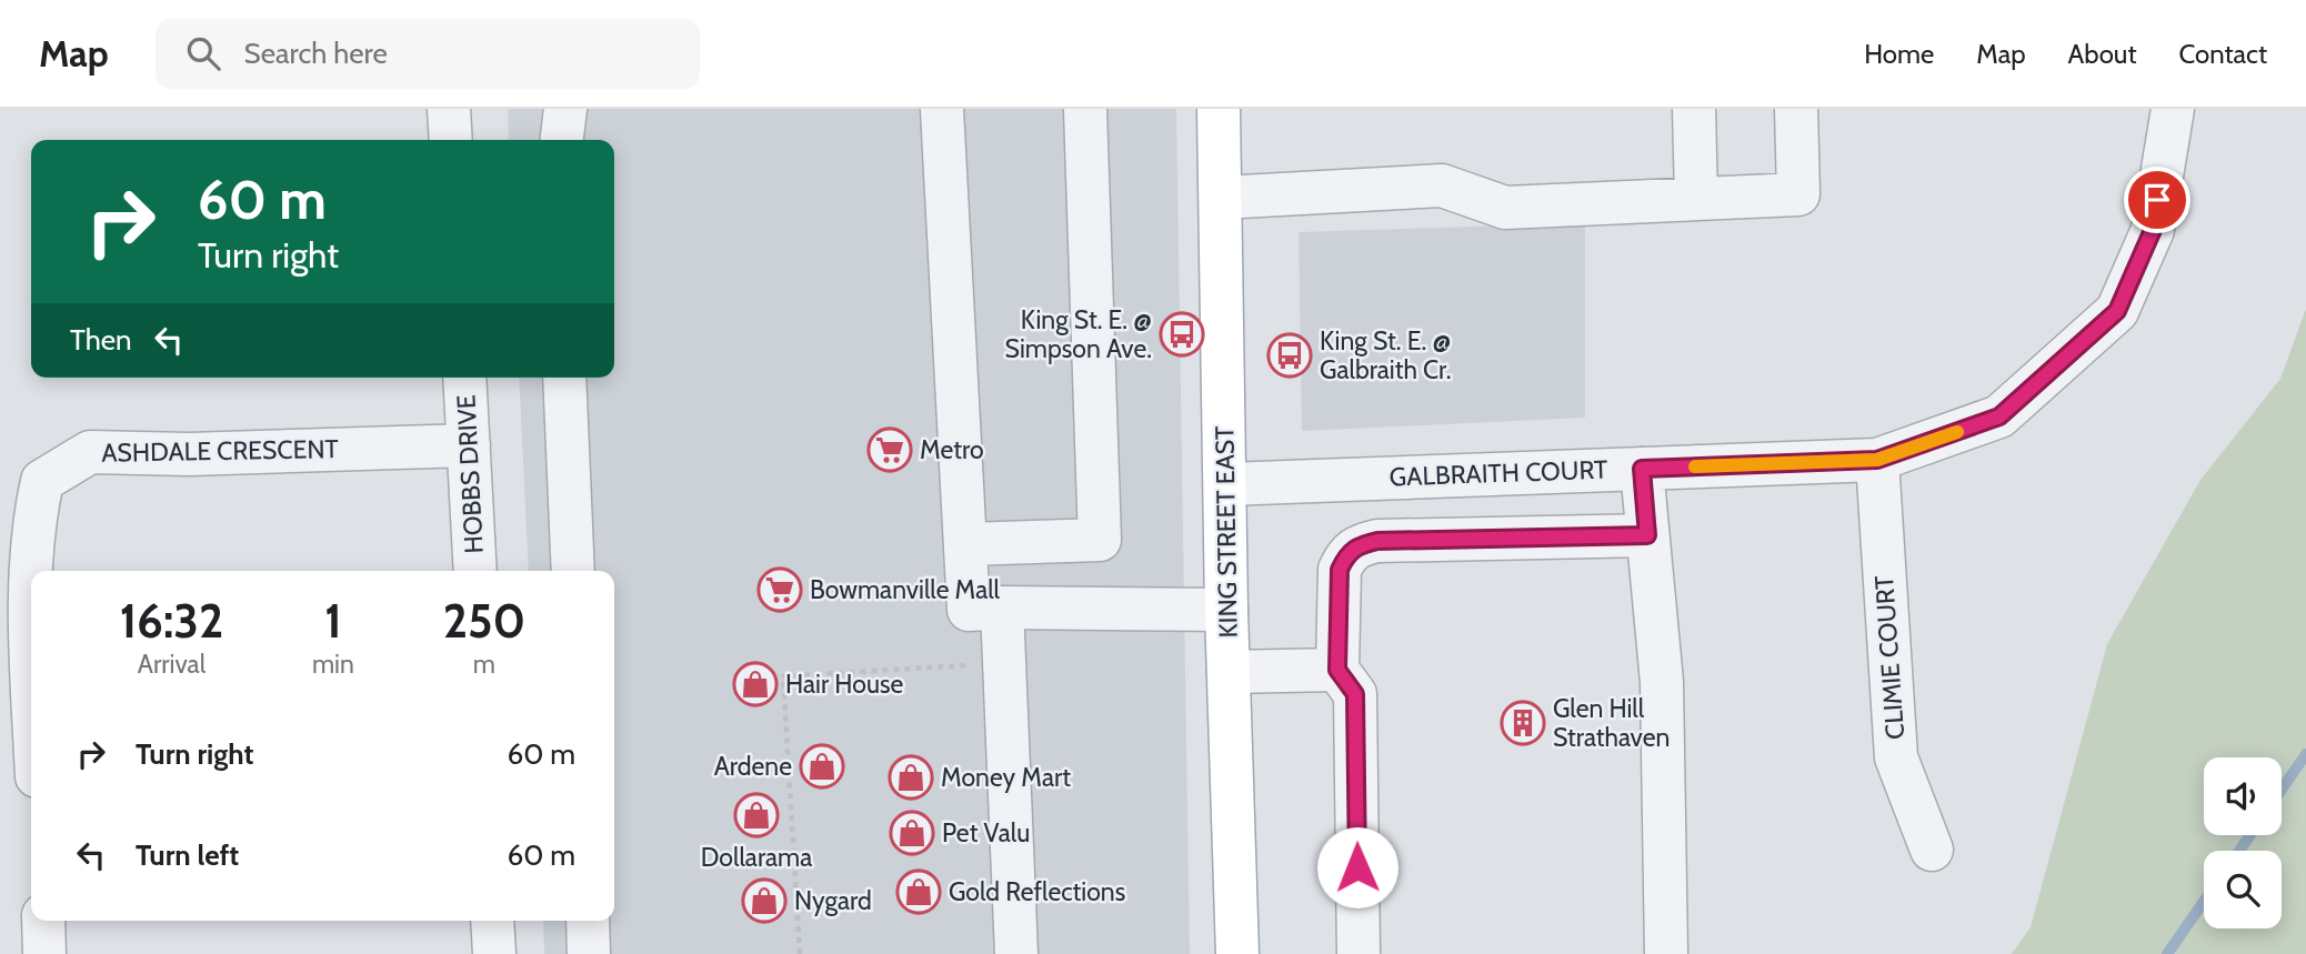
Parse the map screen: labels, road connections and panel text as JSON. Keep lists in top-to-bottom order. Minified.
{"streets":{"main road":["KING STREET EAST"],"street":["ASHDALE CRESCENT","GALBRAITH COURT","HOBBS DRIVE","CLIMIE COURT"]},"crossings":[["ASHDALE CRESCENT","HOBBS DRIVE"],["GALBRAITH COURT","KING STREET EAST"],["GALBRAITH COURT","CLIMIE COURT"]],"places":{"bus stop":["King St. E. @ Simpson Ave.","King St. E. @ Galbraith Cr."],"supermarket":["Metro","Bowmanville Mall"],"shop":["Hair House","Ardene","Money Mart","Dollarama","Pet Valu","Gold Reflections","Nygard"],"building":["Glen Hill Strathaven"]},"page":{"header":"Map","search":"Search here","nav":["Home","Map","About","Contact"],"turn":["60 m","Turn right"],"then":"Then","eta":["16:32","Arrival","1","min","250","m"],"list":[{"name":"Turn right","value":"60 m"},{"name":"Turn left","value":"60 m"}]}}
